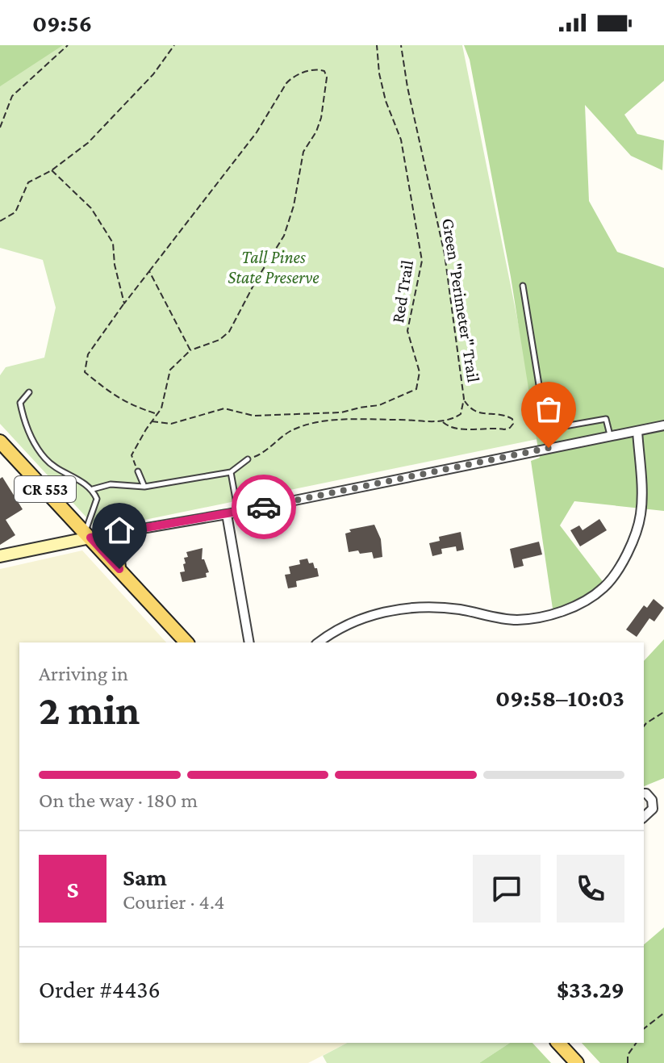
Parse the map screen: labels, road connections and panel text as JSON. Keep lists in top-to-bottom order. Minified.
{"streets":{"main road":["CR 553"],"path":["Red Trail","Green \"Perimeter\" Trail"]},"parks":["Tall Pines State Preserve"],"page":{"status":"09:56","heading":["2 min","Arriving in","09:58–10:03"],"panel":["Sam","Courier · 4.4","Order #4436","$33.29"],"bar":"On the way · 180 m","round":"S"}}
